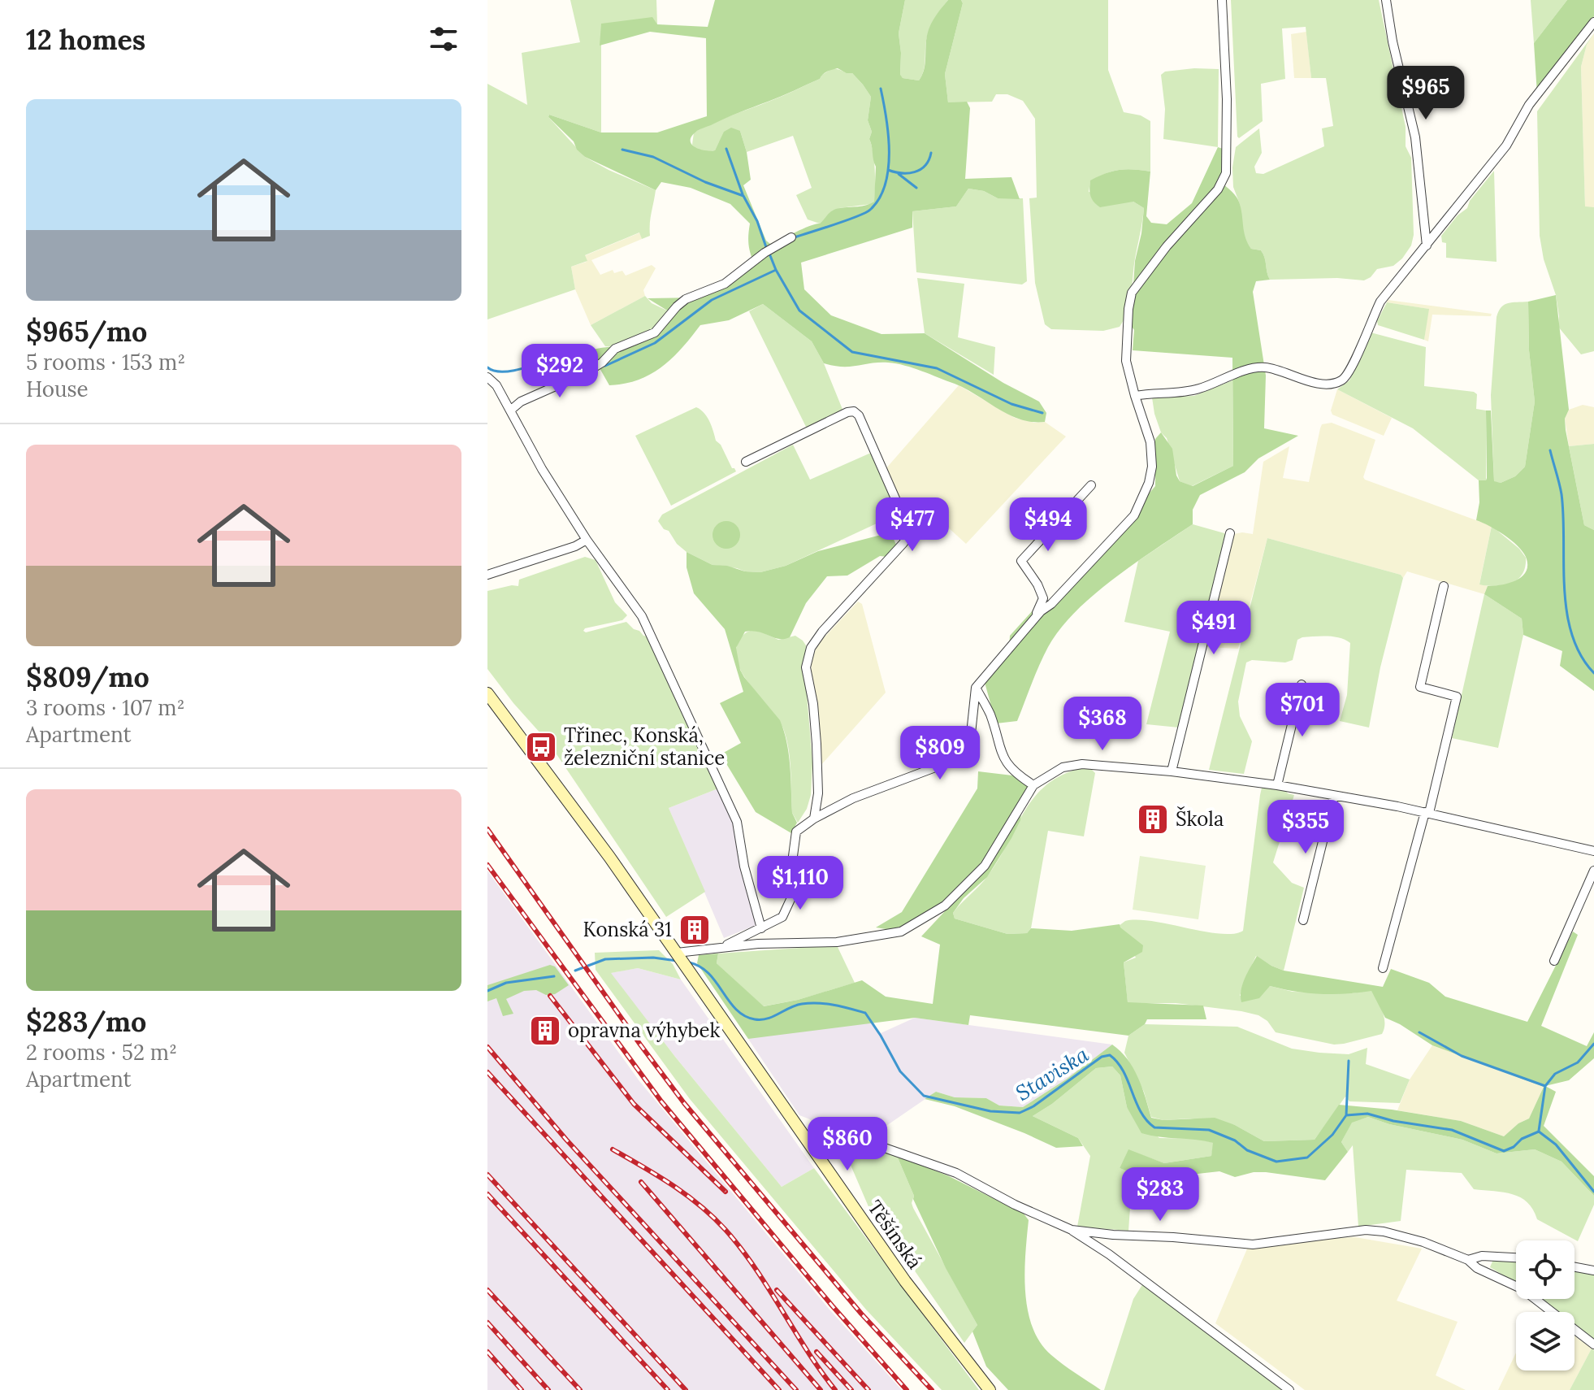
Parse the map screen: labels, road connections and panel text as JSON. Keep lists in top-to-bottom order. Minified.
{"streets":{"main road":["Těšínská"]},"water":["Staviska"],"places":{"bus stop":["Třinec, Konská, železniční stanice"],"building":["Škola","Konská 31","opravna výhybek"]},"page":{"heading":"12 homes","price":["$965","$292","$477","$494","$491","$701","$368","$809","$355","$1,110","$860","$283"],"list":[{"name":"$965/mo","note":"5 rooms · 153 m² · House"},{"name":"$809/mo","note":"3 rooms · 107 m² · Apartment"},{"name":"$283/mo","note":"2 rooms · 52 m² · Apartment"}]}}
